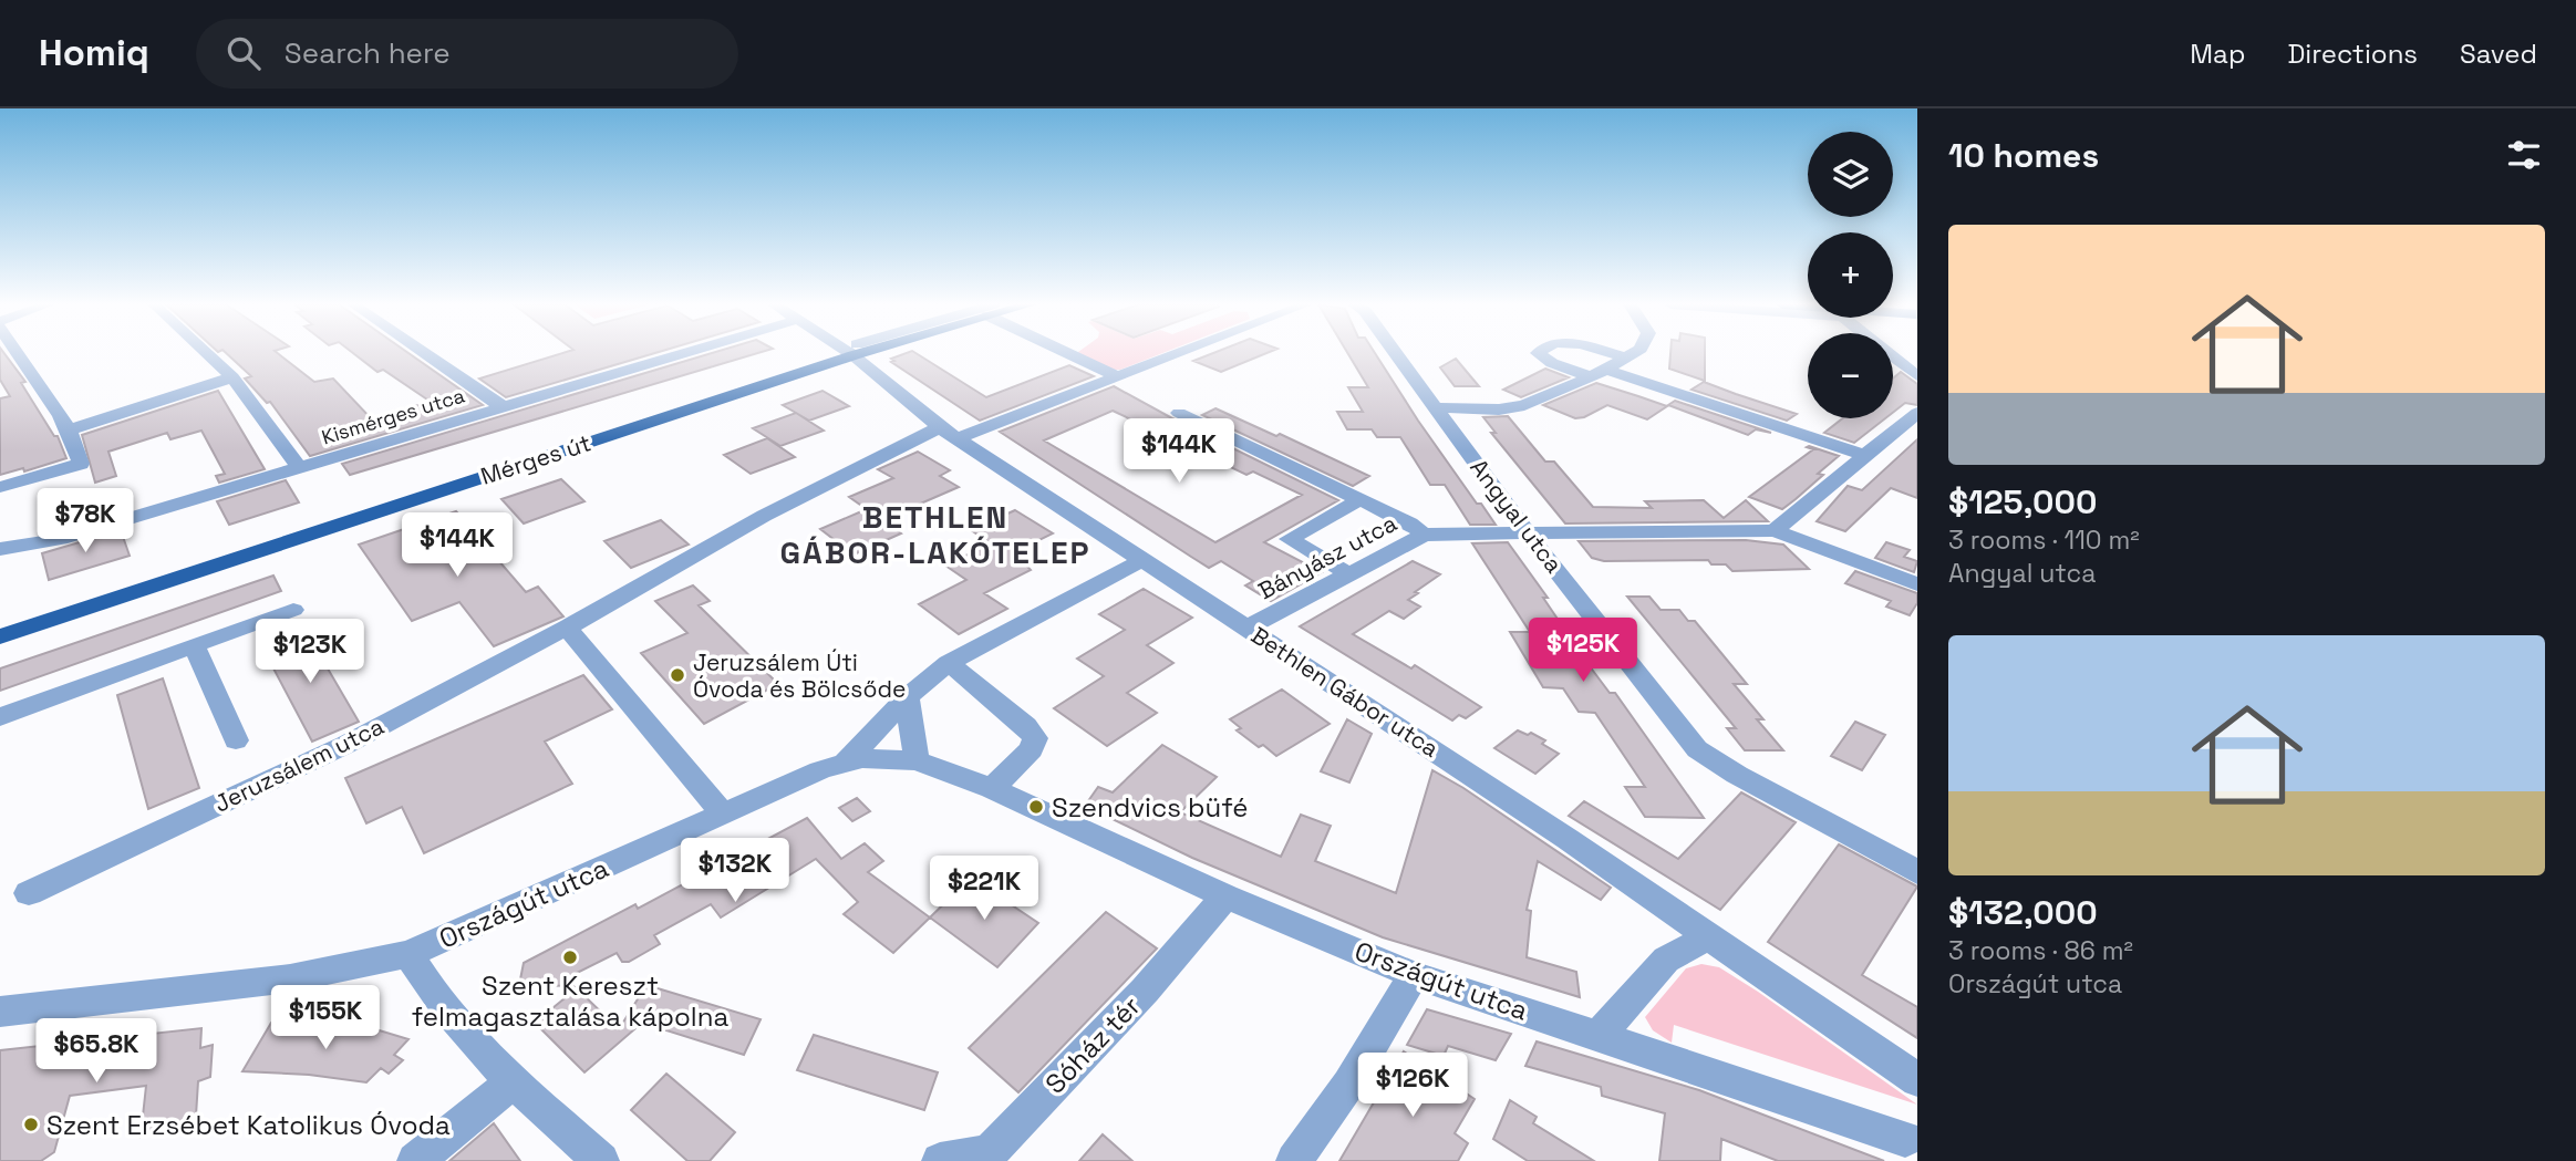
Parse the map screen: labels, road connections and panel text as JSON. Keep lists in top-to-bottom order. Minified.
{"streets":{"main road":["Mérges út"],"street":["Kismérges utca","Angyal utca","Bányász utca","Bethlen Gábor utca","Jeruzsálem utca","Országút utca","Sóház tér"]},"crossings":[["Angyal utca","Bányász utca"],["Bányász utca","Bethlen Gábor utca"],["Bethlen Gábor utca","Jeruzsálem utca"],["Bethlen Gábor utca","Országút utca"],["Országút utca","Sóház tér"]],"districts":["BETHLEN GÁBOR-LAKÓTELEP"],"places":["Jeruzsálem Úti Óvoda és Bölcsőde","Szendvics büfé","Szent Kereszt felmagasztalása kápolna","Szent Erzsébet Katolikus Óvoda"],"page":{"header":"Homiq","search":"Search here","nav":["Map","Directions","Saved"],"heading":"10 homes","map_buttons":["+","−"],"list":[{"name":"$125,000","note":"3 rooms · 110 m² · Angyal utca"},{"name":"$132,000","note":"3 rooms · 86 m² · Országút utca"}],"price":["$144K","$78K","$144K","$125K","$123K","$132K","$221K","$155K","$65.8K","$126K"]}}
